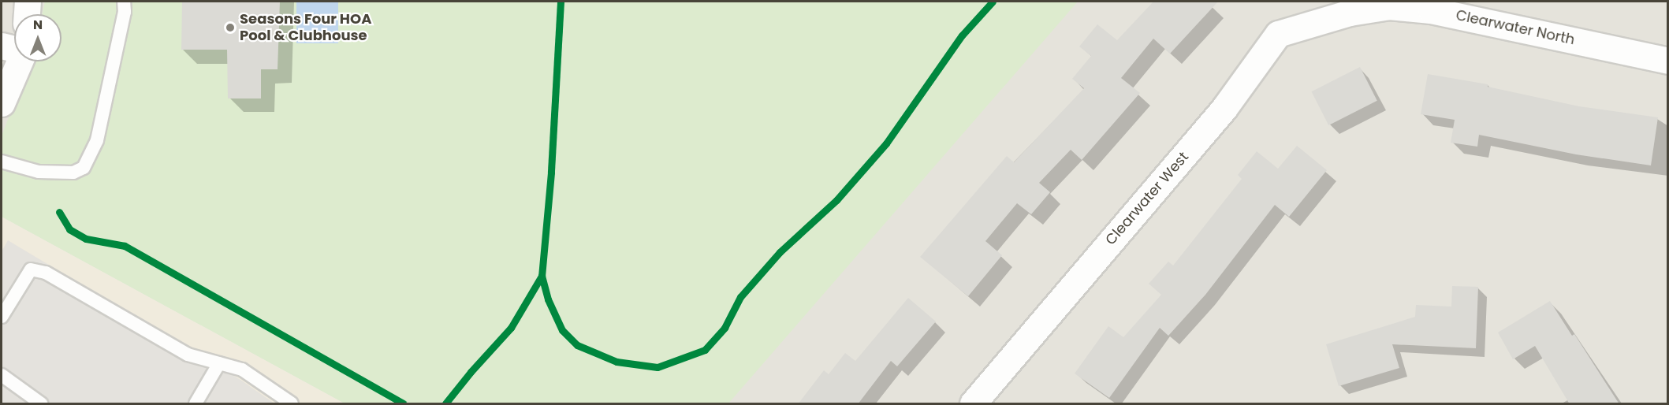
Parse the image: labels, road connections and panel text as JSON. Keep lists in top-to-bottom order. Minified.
{"streets":{"street":["Clearwater North","Clearwater West"]},"crossings":[["Clearwater North","Clearwater West"]],"places":["Seasons Four HOA Pool & Clubhouse"],"north":"top"}
